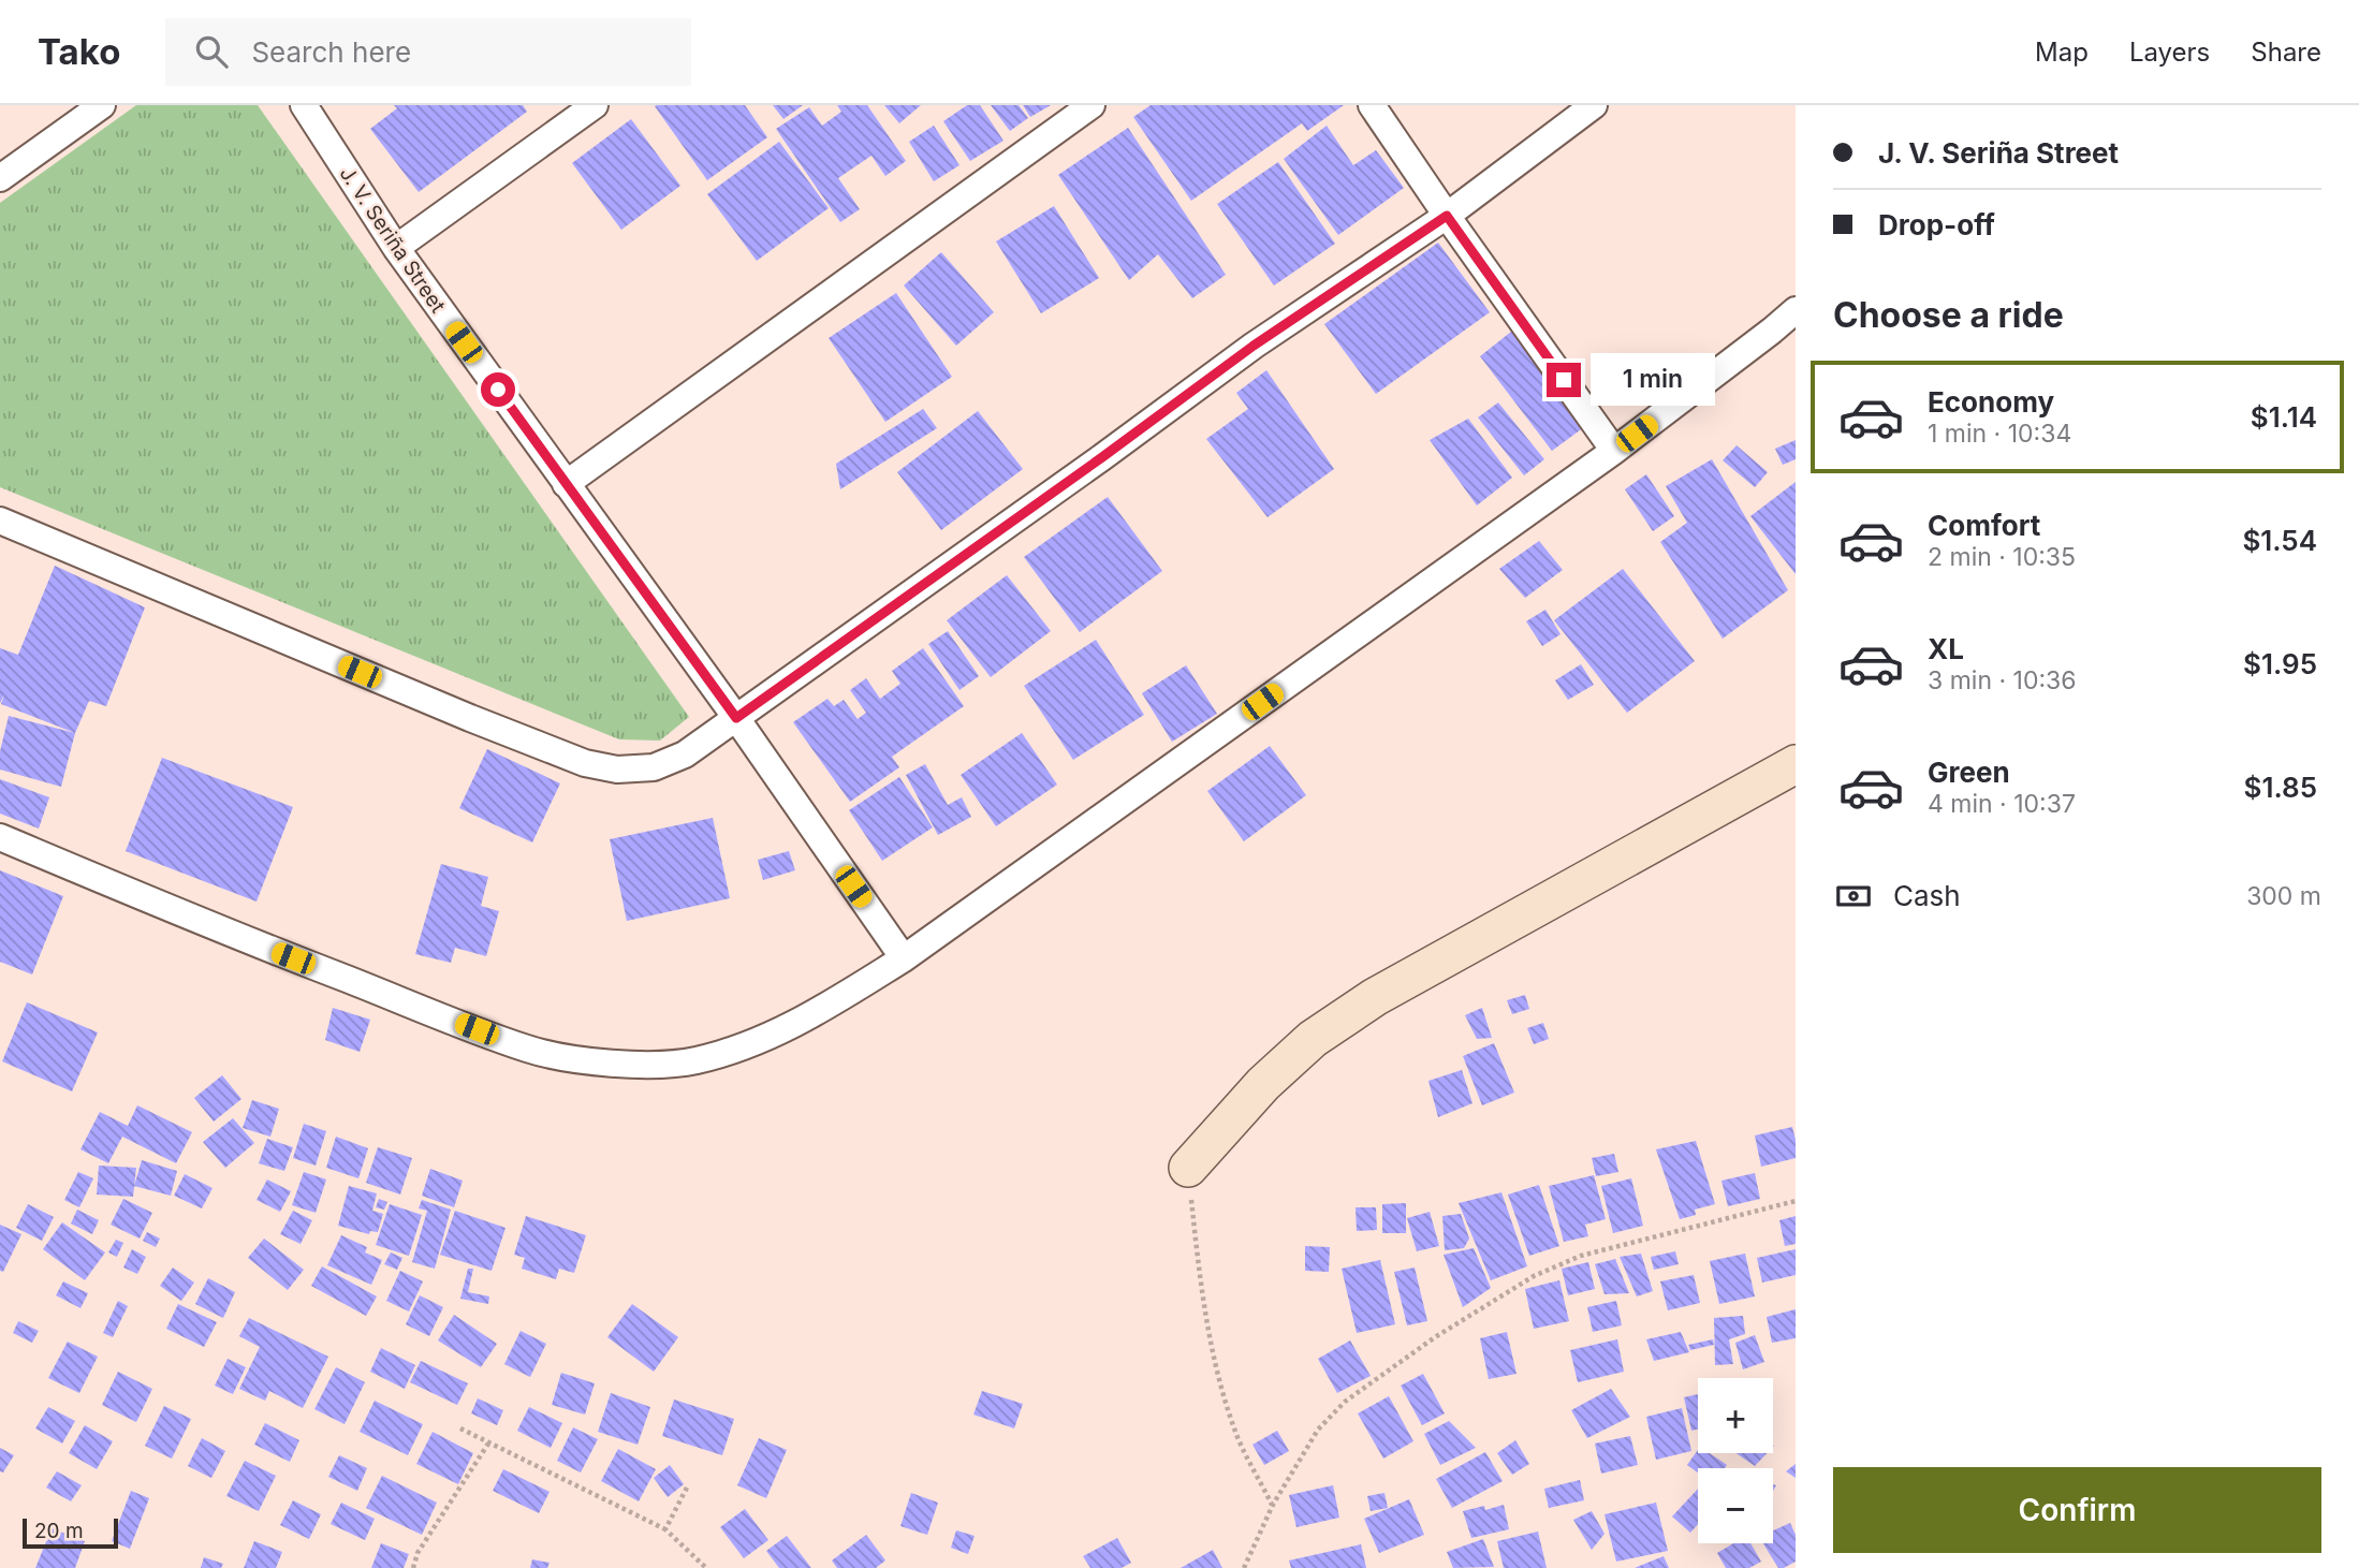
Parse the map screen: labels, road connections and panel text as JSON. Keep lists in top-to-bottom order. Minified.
{"streets":{"street":["J. V. Seriña Street"]},"scale_bar":"20 m","page":{"header":"Tako","search":"Search here","nav":["Map","Layers","Share"],"banner":["J. V. Seriña Street","Drop-off"],"heading":"Choose a ride","bubble":"1 min","list":[{"name":"Economy","note":"1 min · 10:34","value":"$1.14"},{"name":"Comfort","note":"2 min · 10:35","value":"$1.54"},{"name":"XL","note":"3 min · 10:36","value":"$1.95"},{"name":"Green","note":"4 min · 10:37","value":"$1.85"}],"pay":["Cash","300 m"],"map_buttons":["+","−"],"buttons":"Confirm","scale":"20 m"}}
